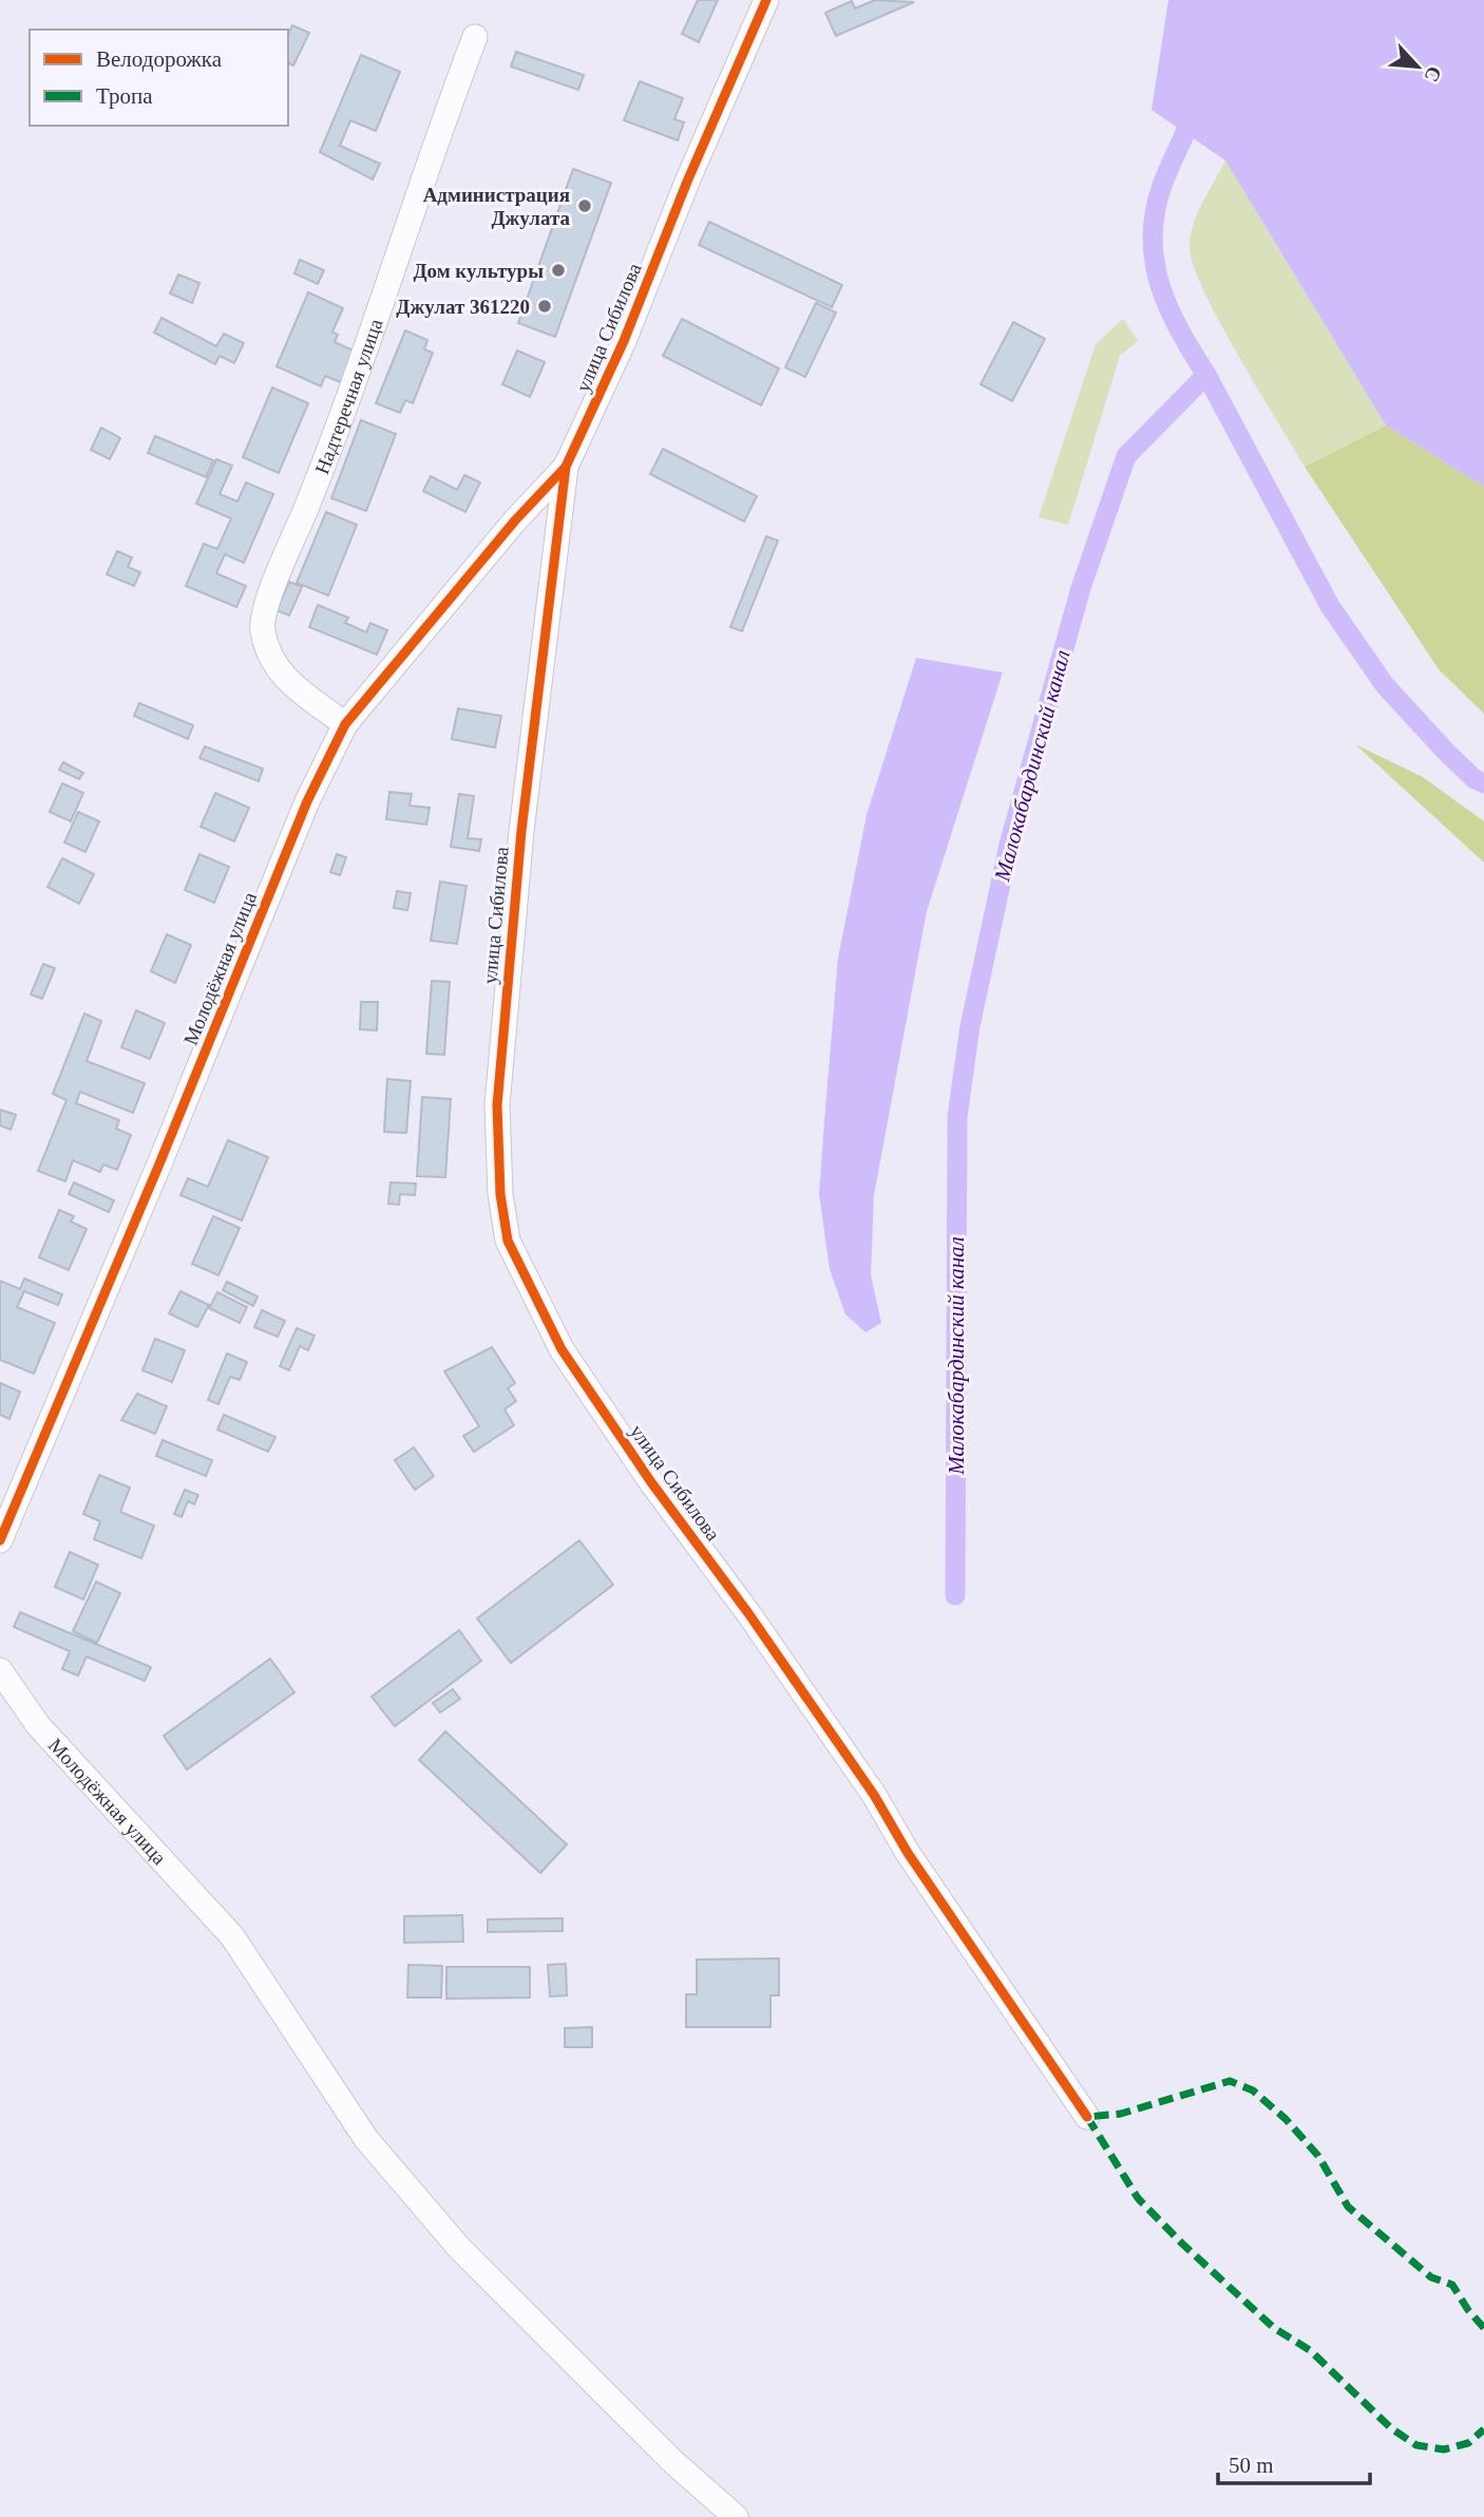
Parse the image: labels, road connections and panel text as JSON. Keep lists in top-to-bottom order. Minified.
{"streets":{"street":["улица Сибилова","Надтеречная улица","Молодёжная улица"]},"crossings":[["улица Сибилова","Молодёжная улица"],["Надтеречная улица","Молодёжная улица"]],"water":["Малокабардинский канал"],"places":["Администрация Джулата","Дом культуры","Джулат 361220"],"legend":["Велодорожка","Тропа"],"scale_bar":"50 m","north":"bottom right"}
